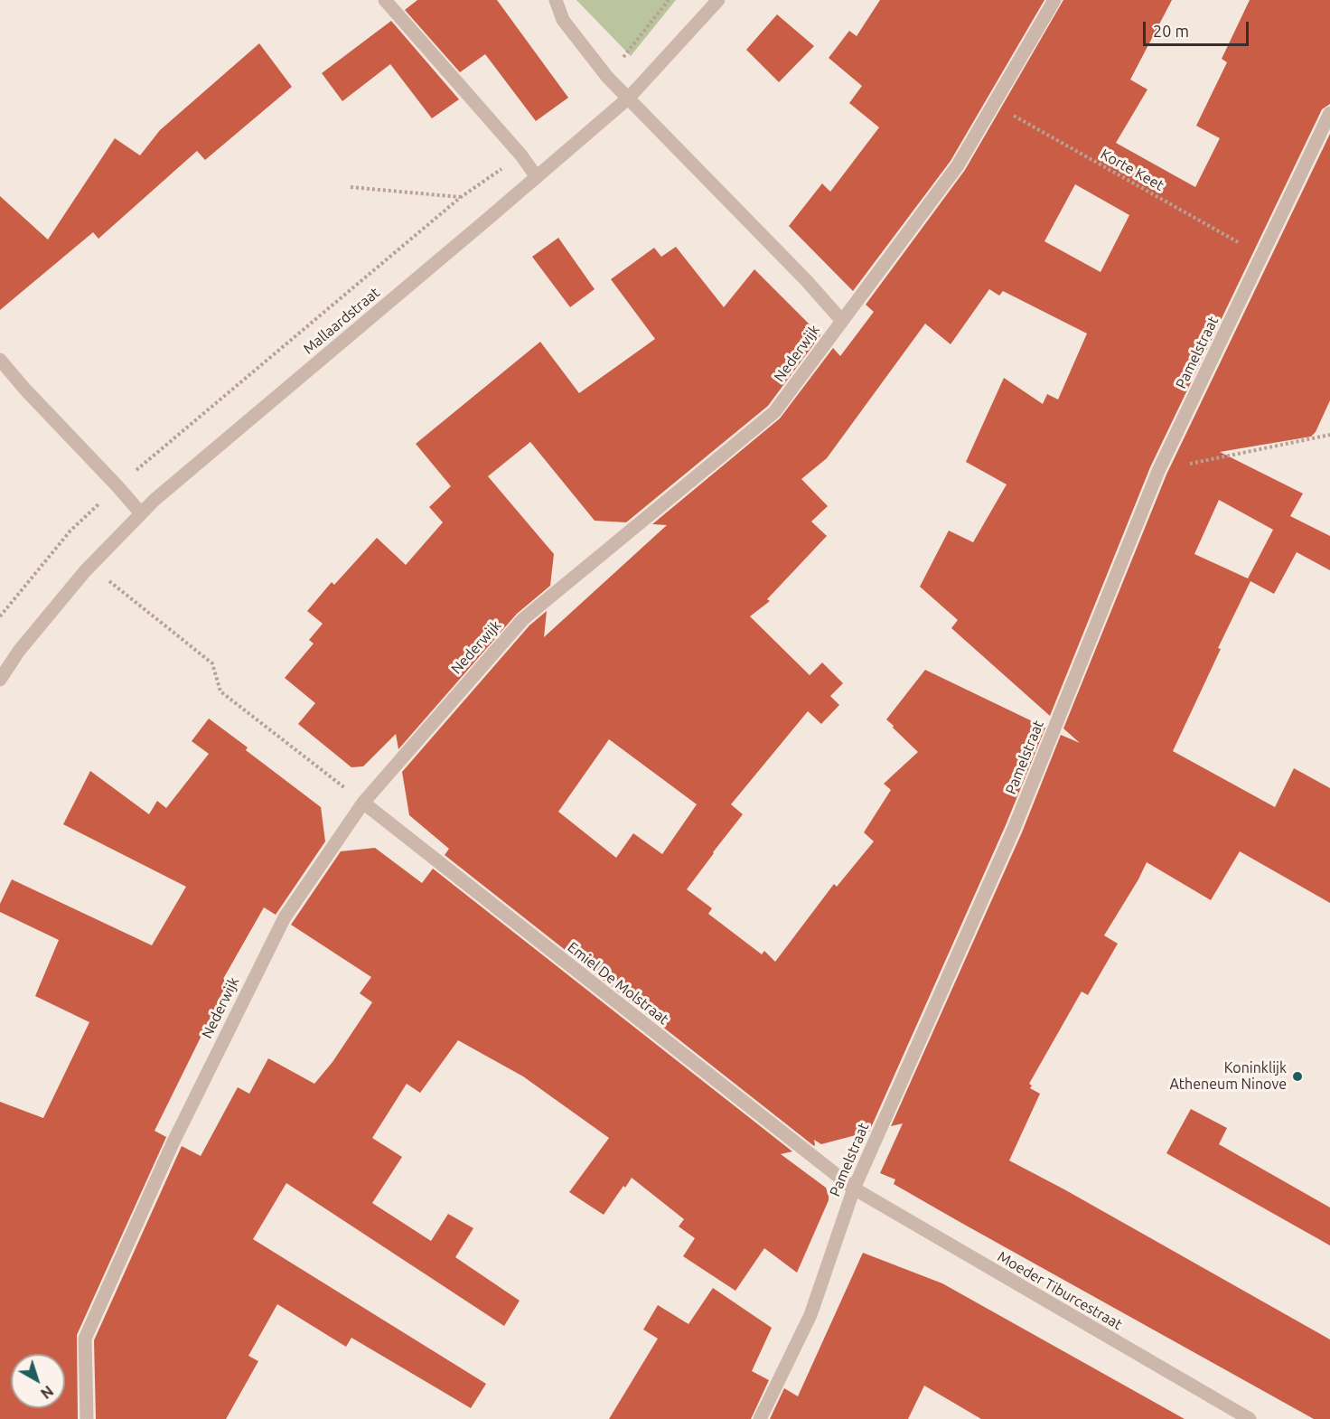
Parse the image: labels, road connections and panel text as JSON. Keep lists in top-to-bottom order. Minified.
{"streets":{"street":["Mallaardstraat","Pamelstraat","Nederwijk","Emiel De Molstraat","Moeder Tiburcestraat"],"path":["Korte Keet"]},"crossings":[["Korte Keet","Pamelstraat"],["Korte Keet","Nederwijk"],["Pamelstraat","Emiel De Molstraat"],["Pamelstraat","Moeder Tiburcestraat"],["Nederwijk","Emiel De Molstraat"],["Emiel De Molstraat","Moeder Tiburcestraat"]],"places":["Koninklijk Atheneum Ninove"],"scale_bar":"20 m","north":"bottom right"}
